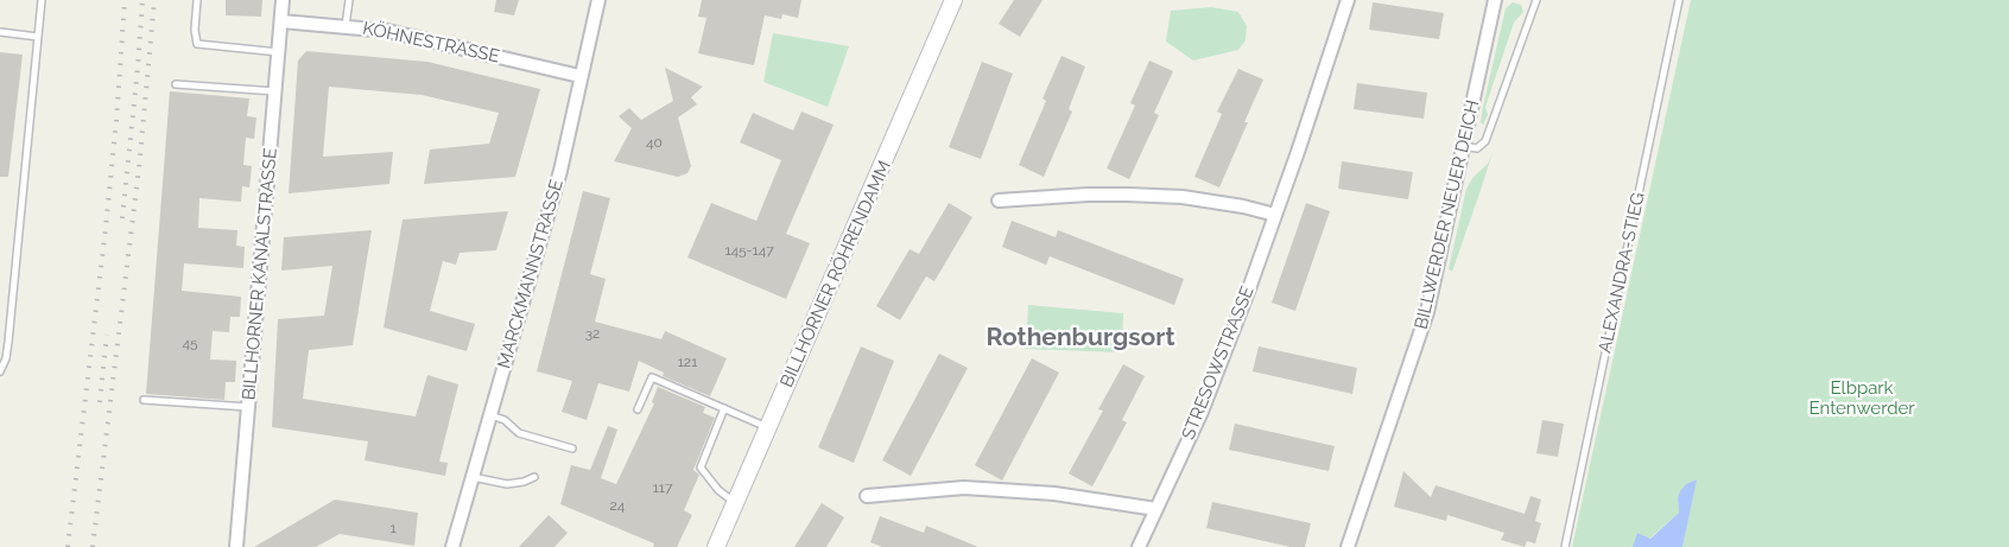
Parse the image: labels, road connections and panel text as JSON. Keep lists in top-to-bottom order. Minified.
{"streets":{"street":["KÖHNESTRASSE","BILLWERDER NEUER DEICH","BILLHORNER KANALSTRASSE","MARCKMANNSTRASSE","BILLHORNER RÖHRENDAMM","STRESOWSTRASSE"],"lane":["ALEXANDRA-STIEG"]},"crossings":[["KÖHNESTRASSE","BILLHORNER KANALSTRASSE"],["KÖHNESTRASSE","MARCKMANNSTRASSE"]],"districts":["Rothenburgsort"],"parks":["Elbpark Entenwerder"],"house_numbers":["40","145-147","32","45","121","117","24","1"]}
